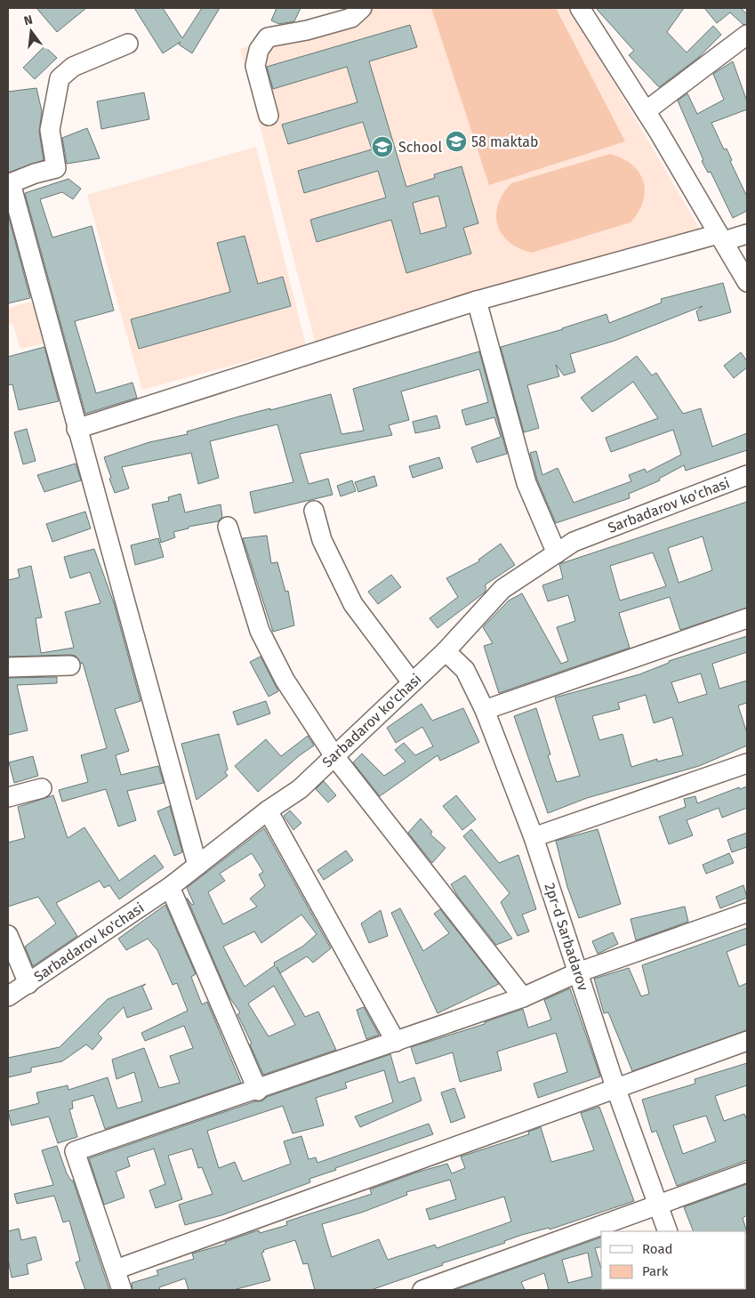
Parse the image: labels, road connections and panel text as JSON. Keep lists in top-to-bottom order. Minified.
{"streets":{"street":["Sarbadarov ko'chasi","2pr-d Sarbadarov"]},"crossings":[["Sarbadarov ko'chasi","2pr-d Sarbadarov"]],"places":{"school or university":["58 maktab","School"]},"legend":["Road","Park"],"north":"top"}
